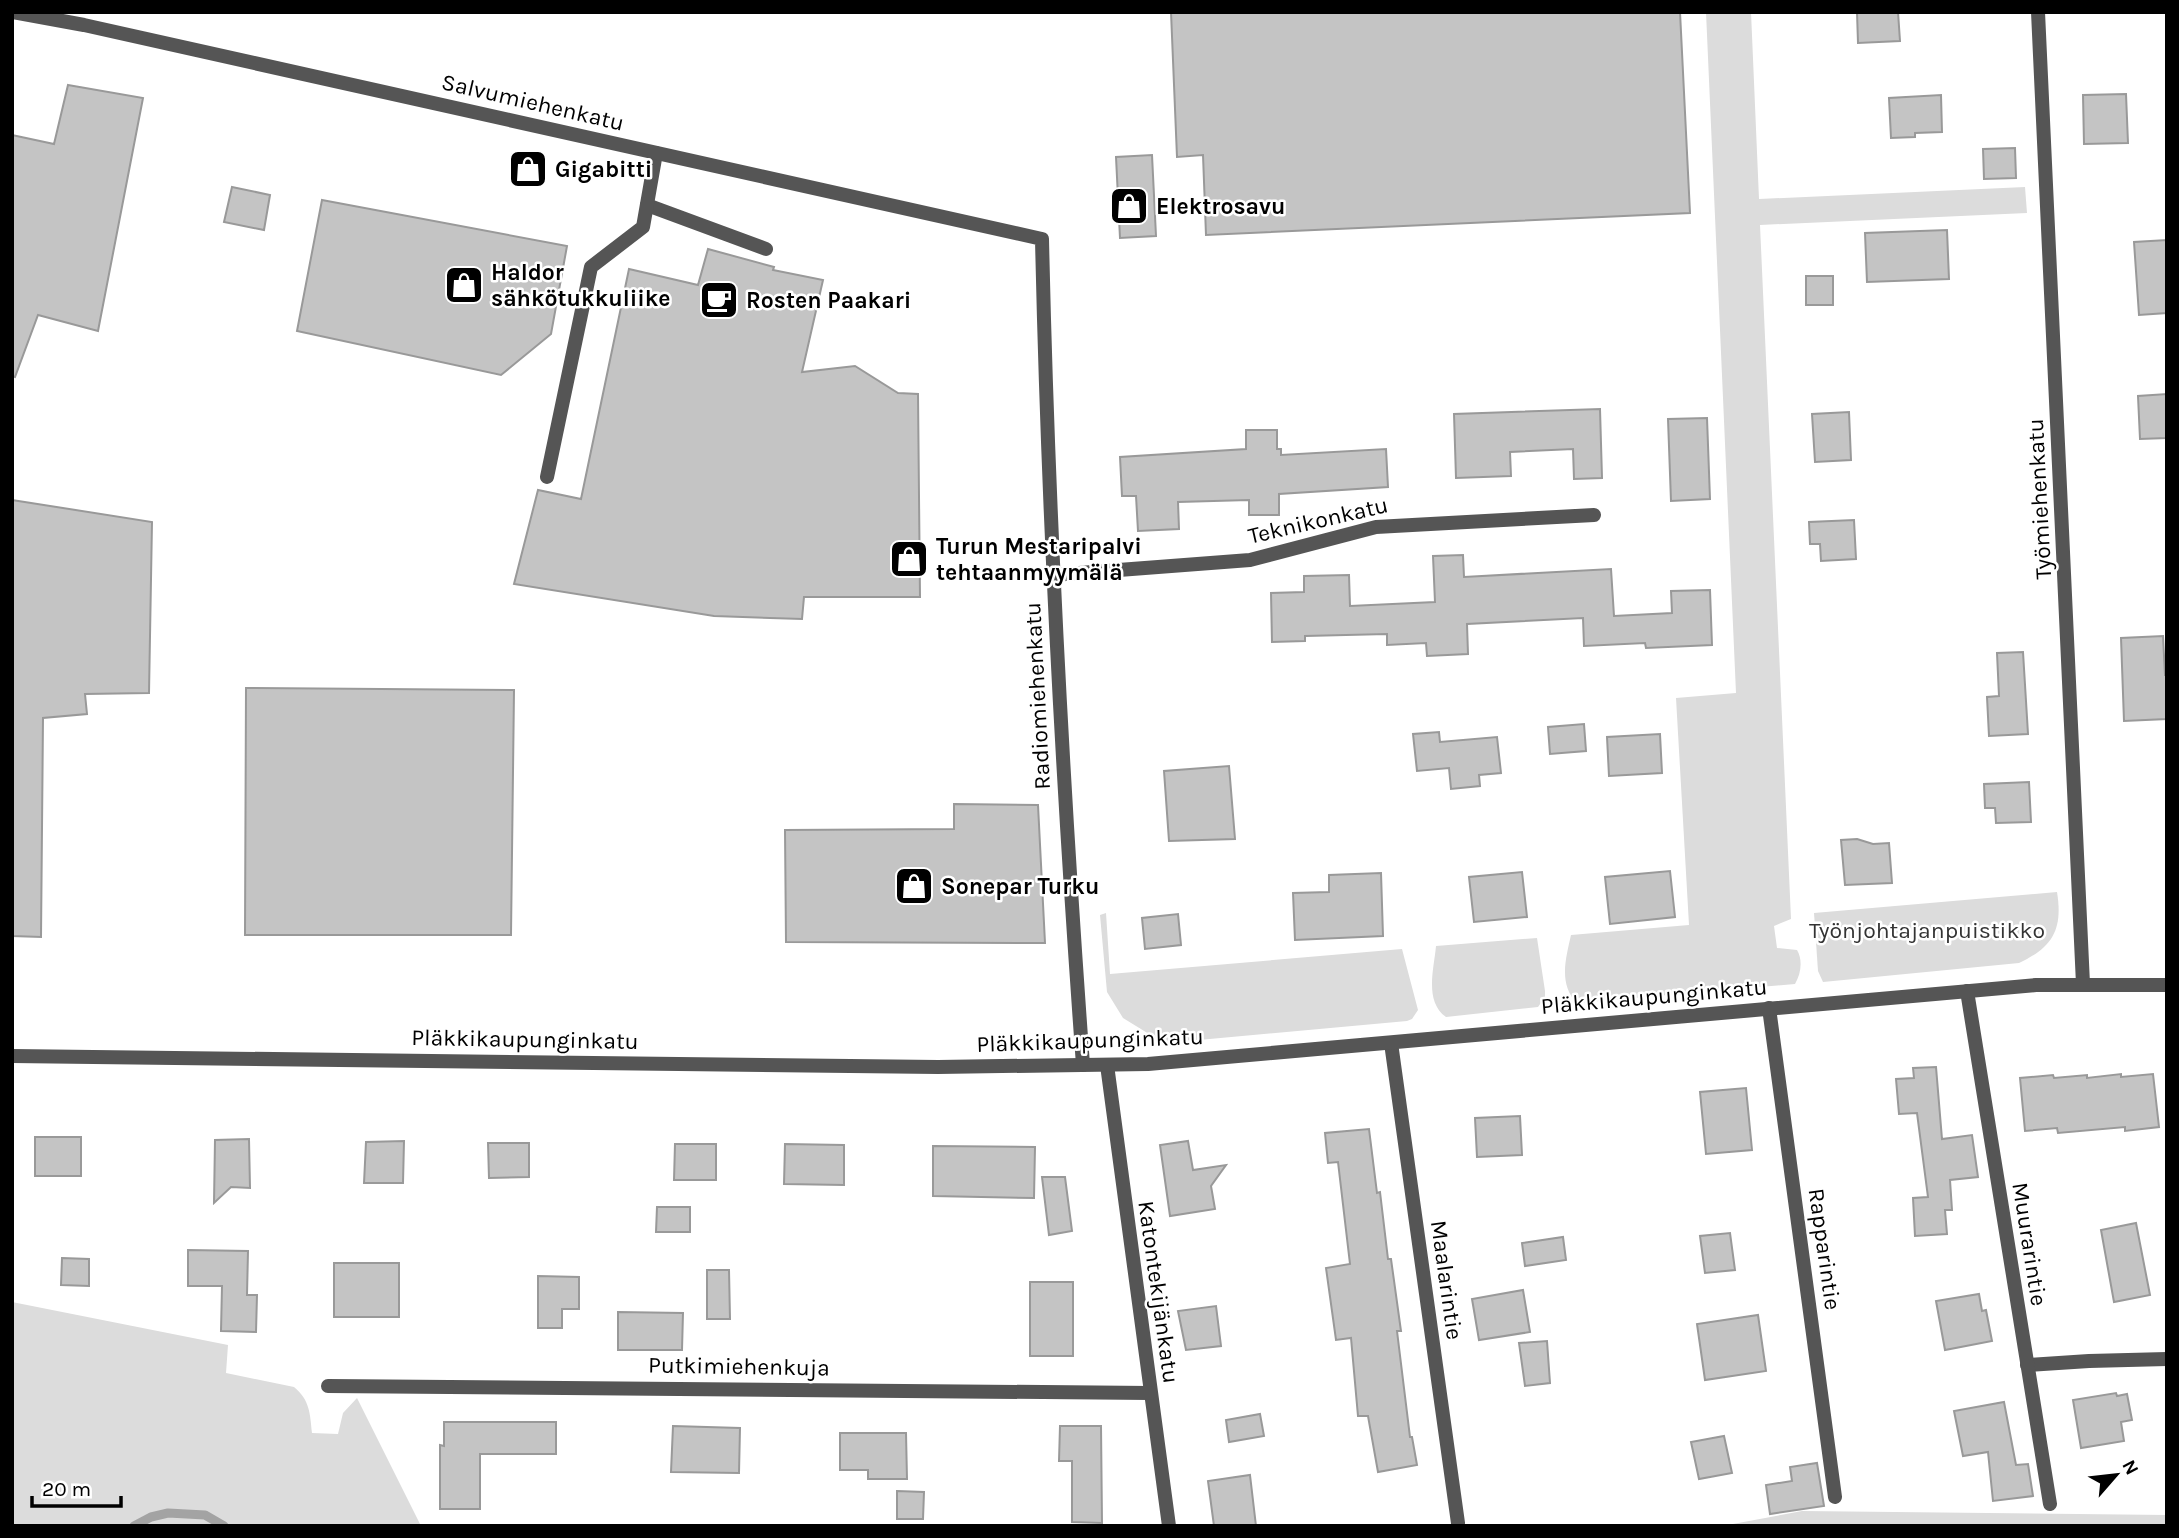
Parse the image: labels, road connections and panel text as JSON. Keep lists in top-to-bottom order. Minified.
{"streets":{"street":["Salvumiehenkatu","Työmiehenkatu","Teknikonkatu","Radiomiehenkatu","Pläkkikaupunginkatu","Muurarintie","Rapparintie","Maalarintie","Katontekijänkatu","Putkimiehenkuja"]},"crossings":[["Salvumiehenkatu","Radiomiehenkatu"],["Työmiehenkatu","Pläkkikaupunginkatu"],["Teknikonkatu","Radiomiehenkatu"],["Radiomiehenkatu","Pläkkikaupunginkatu"],["Pläkkikaupunginkatu","Muurarintie"],["Pläkkikaupunginkatu","Rapparintie"],["Pläkkikaupunginkatu","Maalarintie"],["Pläkkikaupunginkatu","Katontekijänkatu"],["Katontekijänkatu","Putkimiehenkuja"]],"parks":["Työnjohtajanpuistikko"],"places":{"shop":["Gigabitti","Elektrosavu","Haldor sähkötukkuliike","Turun Mestaripalvi tehtaanmyymälä","Sonepar Turku"],"cafe":["Rosten Paakari"]},"scale_bar":"20 m","north":"top right"}
